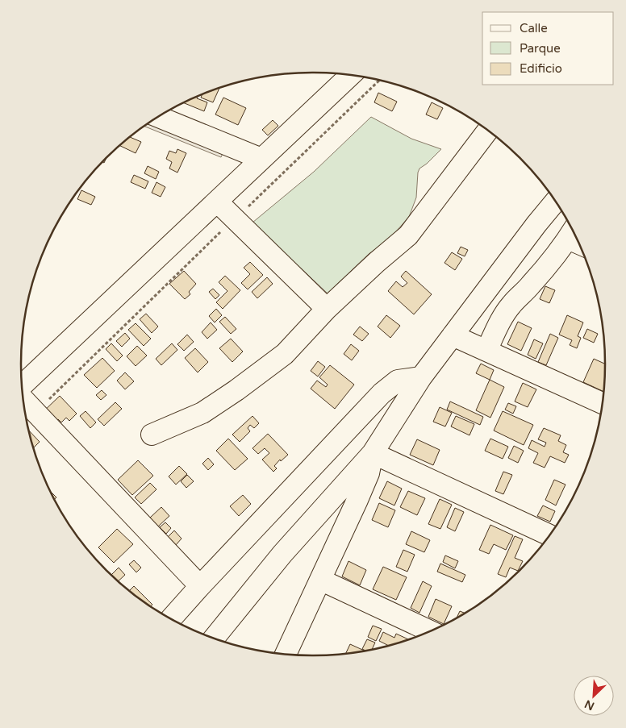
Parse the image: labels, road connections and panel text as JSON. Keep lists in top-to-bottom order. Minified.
{"legend":["Calle","Parque","Edificio"],"north":"bottom left"}
